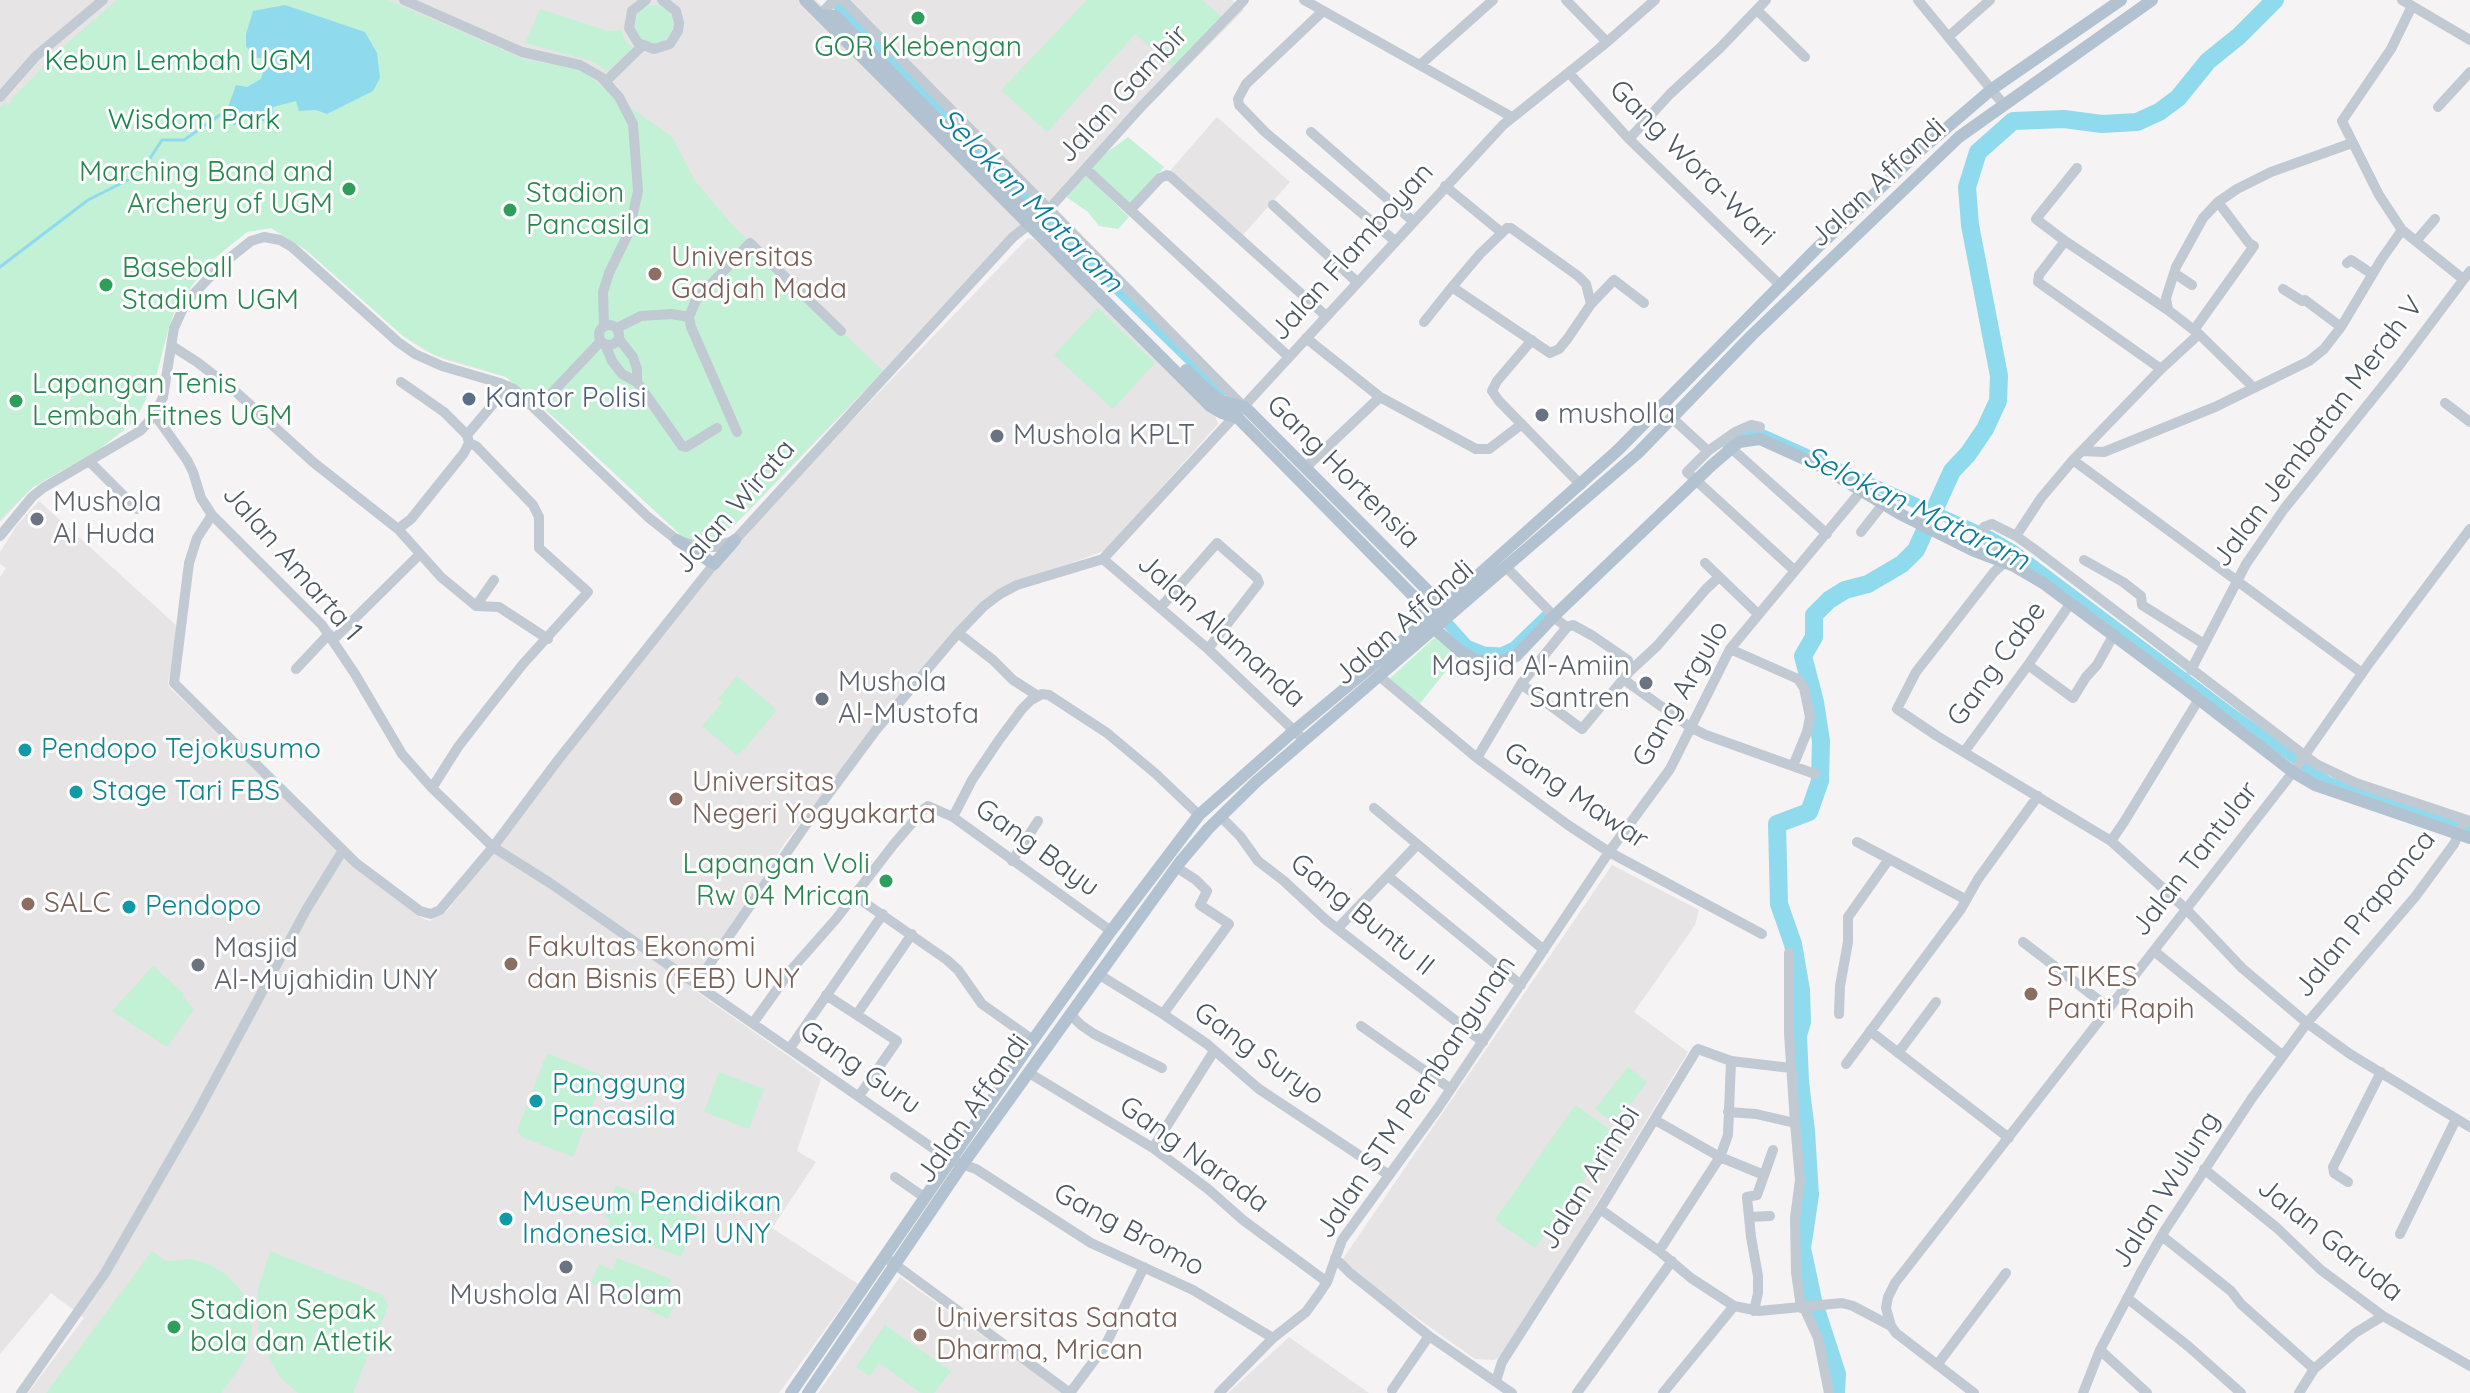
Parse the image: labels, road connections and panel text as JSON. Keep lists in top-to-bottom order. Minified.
{"streets":{"main road":["Jalan Affandi","Gang Hortensia","Jalan Wirata"],"street":["Jalan Gambir","Gang Wora-Wari","Jalan Flamboyan","Jalan Jembatan Merah V","Jalan Amarta 1","Jalan Alamanda","Gang Cabe","Gang Argulo","Gang Mawar","Gang Bayu","Jalan Tantular","Jalan Prapanca","Gang Buntu II","Gang Suryo","Gang Guru","Jalan STM Pembangunan","Gang Narada","Jalan Arimbi","Jalan Wulung","Gang Bromo","Jalan Garuda"]},"crossings":[["Jalan Gambir","Jalan Wirata"],["Gang Wora-Wari","Jalan Affandi"],["Gang Wora-Wari","Jalan Flamboyan"],["Jalan Affandi","Gang Hortensia"],["Jalan Affandi","Jalan Alamanda"],["Jalan Affandi","Gang Mawar"],["Jalan Affandi","Gang Bayu"],["Jalan Affandi","Gang Buntu II"],["Jalan Affandi","Gang Suryo"],["Jalan Affandi","Gang Guru"],["Jalan Affandi","Gang Narada"],["Jalan Affandi","Gang Bromo"],["Jalan Flamboyan","Gang Hortensia"],["Jalan Flamboyan","Jalan Alamanda"],["Jalan Wirata","Jalan Amarta 1"],["Jalan Wirata","Gang Guru"],["Jalan Amarta 1","Gang Guru"],["Gang Argulo","Gang Mawar"],["Gang Argulo","Jalan STM Pembangunan"],["Gang Mawar","Jalan STM Pembangunan"],["Jalan Prapanca","Jalan Wulung"],["Gang Buntu II","Jalan STM Pembangunan"],["Gang Suryo","Jalan STM Pembangunan"],["Gang Guru","Gang Bromo"],["Jalan STM Pembangunan","Gang Narada"],["Jalan STM Pembangunan","Gang Bromo"],["Jalan Wulung","Jalan Garuda"]],"water":["Selokan Mataram"],"parks":["Kebun Lembah UGM","Wisdom Park"],"places":["GOR Klebengan","Marching Band and Archery of UGM","Stadion Pancasila","Universitas Gadjah Mada","Baseball Stadium UGM","Kantor Polisi","Lapangan Tenis Lembah Fitnes UGM","musholla","Mushola KPLT","Mushola Al Huda","Masjid Al-Amiin Santren","Mushola Al-Mustofa","Pendopo Tejokusumo","Stage Tari FBS","Universitas Negeri Yogyakarta","Lapangan Voli Rw 04 Mrican","SALC","Pendopo","Fakultas Ekonomi dan Bisnis (FEB) UNY","Masjid Al-Mujahidin UNY","STIKES Panti Rapih","Panggung Pancasila","Museum Pendidikan Indonesia. MPI UNY","Mushola Al Rolam","Stadion Sepak bola dan Atletik","Universitas Sanata Dharma, Mrican"]}
